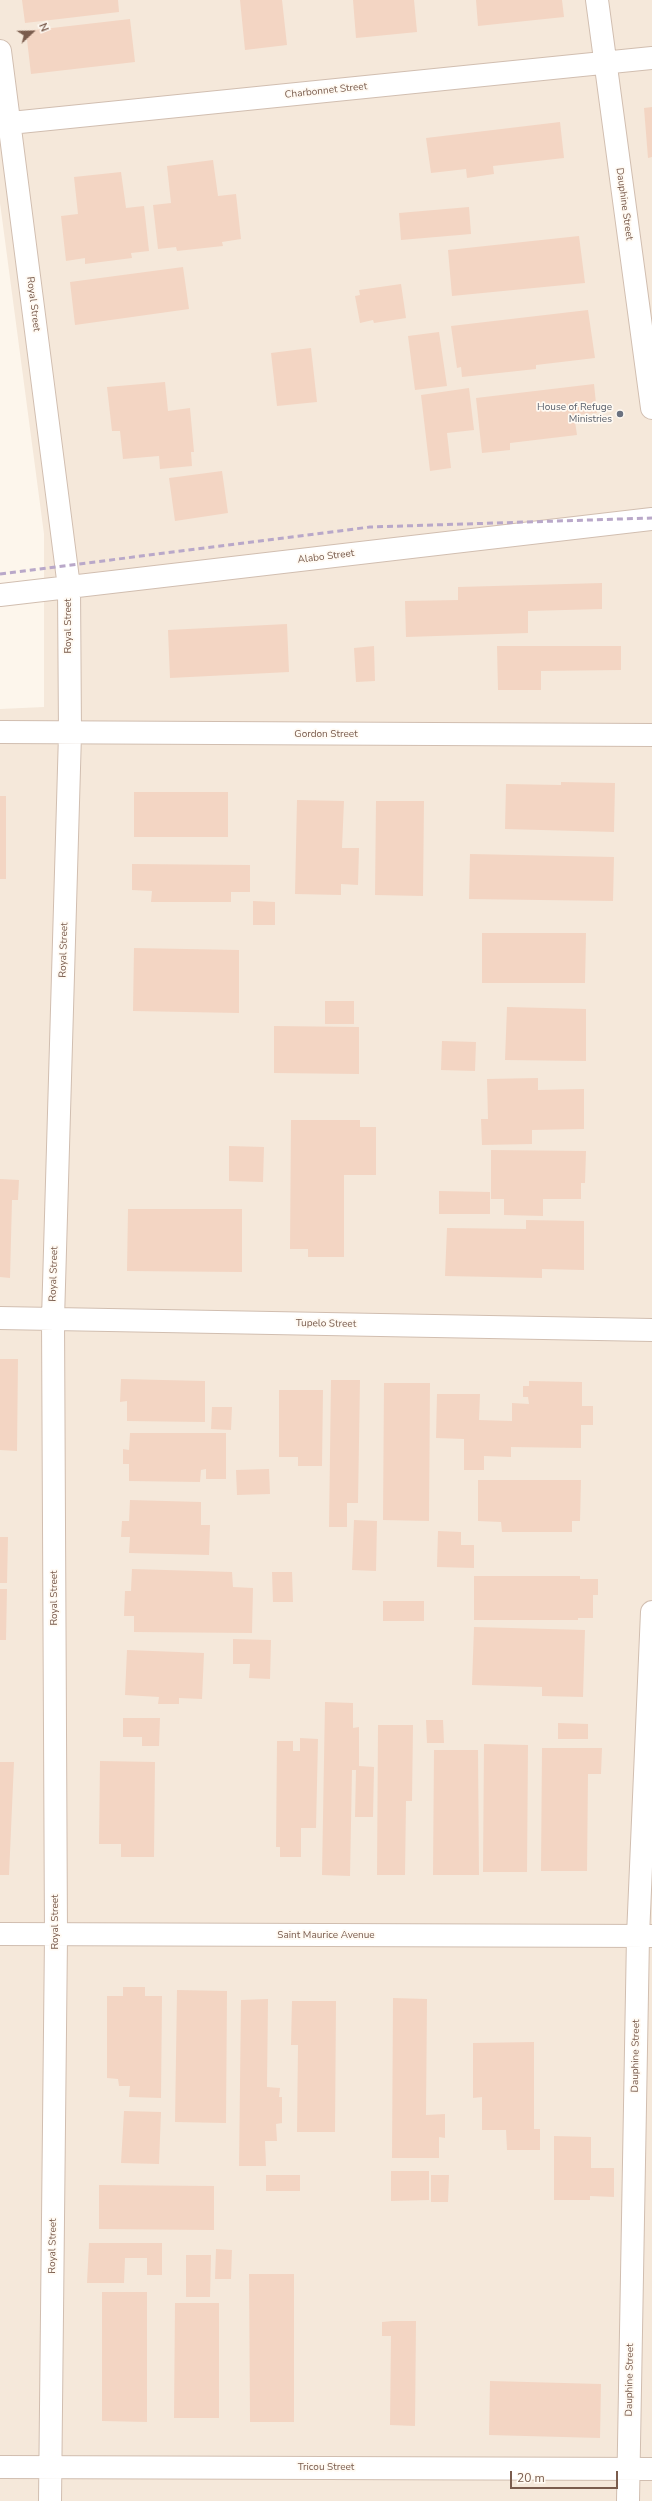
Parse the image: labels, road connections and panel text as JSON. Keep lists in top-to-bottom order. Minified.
{"streets":{"street":["Charbonnet Street","Dauphine Street","Royal Street","Alabo Street","Gordon Street","Tupelo Street","Saint Maurice Avenue","Tricou Street"]},"crossings":[["Charbonnet Street","Dauphine Street"],["Charbonnet Street","Royal Street"],["Dauphine Street","Saint Maurice Avenue"],["Dauphine Street","Tricou Street"],["Royal Street","Alabo Street"],["Royal Street","Gordon Street"],["Royal Street","Tupelo Street"],["Royal Street","Saint Maurice Avenue"],["Royal Street","Tricou Street"]],"places":["House of Refuge Ministries"],"scale_bar":"20 m","north":"right"}
